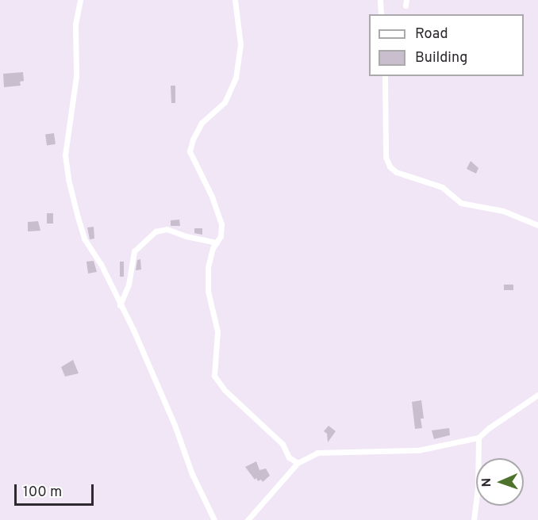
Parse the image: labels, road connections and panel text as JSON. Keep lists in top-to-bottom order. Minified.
{"legend":["Road","Building"],"scale_bar":"100 m","north":"left"}
